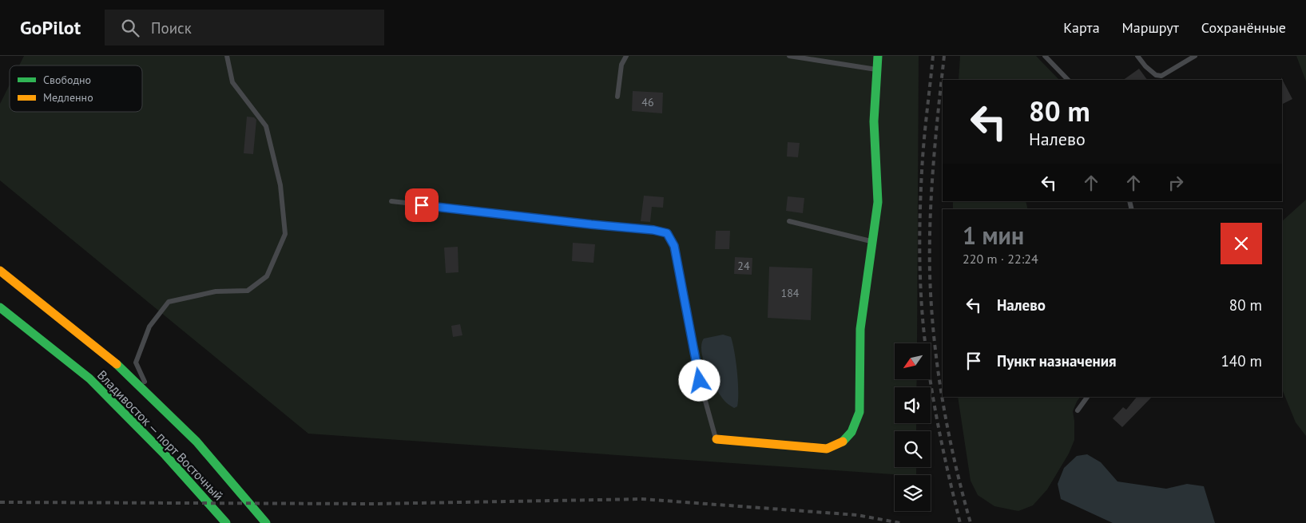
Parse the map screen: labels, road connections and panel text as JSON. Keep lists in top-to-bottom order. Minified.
{"streets":{"main road":["Владивосток — порт Восточный"]},"house_numbers":["46","24","184"],"legend":["Свободно","Медленно"],"north":"bottom left","page":{"header":"GoPilot","search":"Поиск","nav":["Карта","Маршрут","Сохранённые"],"turn":["80 m","Налево"],"heading":["1 мин","220 m · 22:24"],"list":[{"name":"Налево","value":"80 m"},{"name":"Пункт назначения","value":"140 m"}]}}
